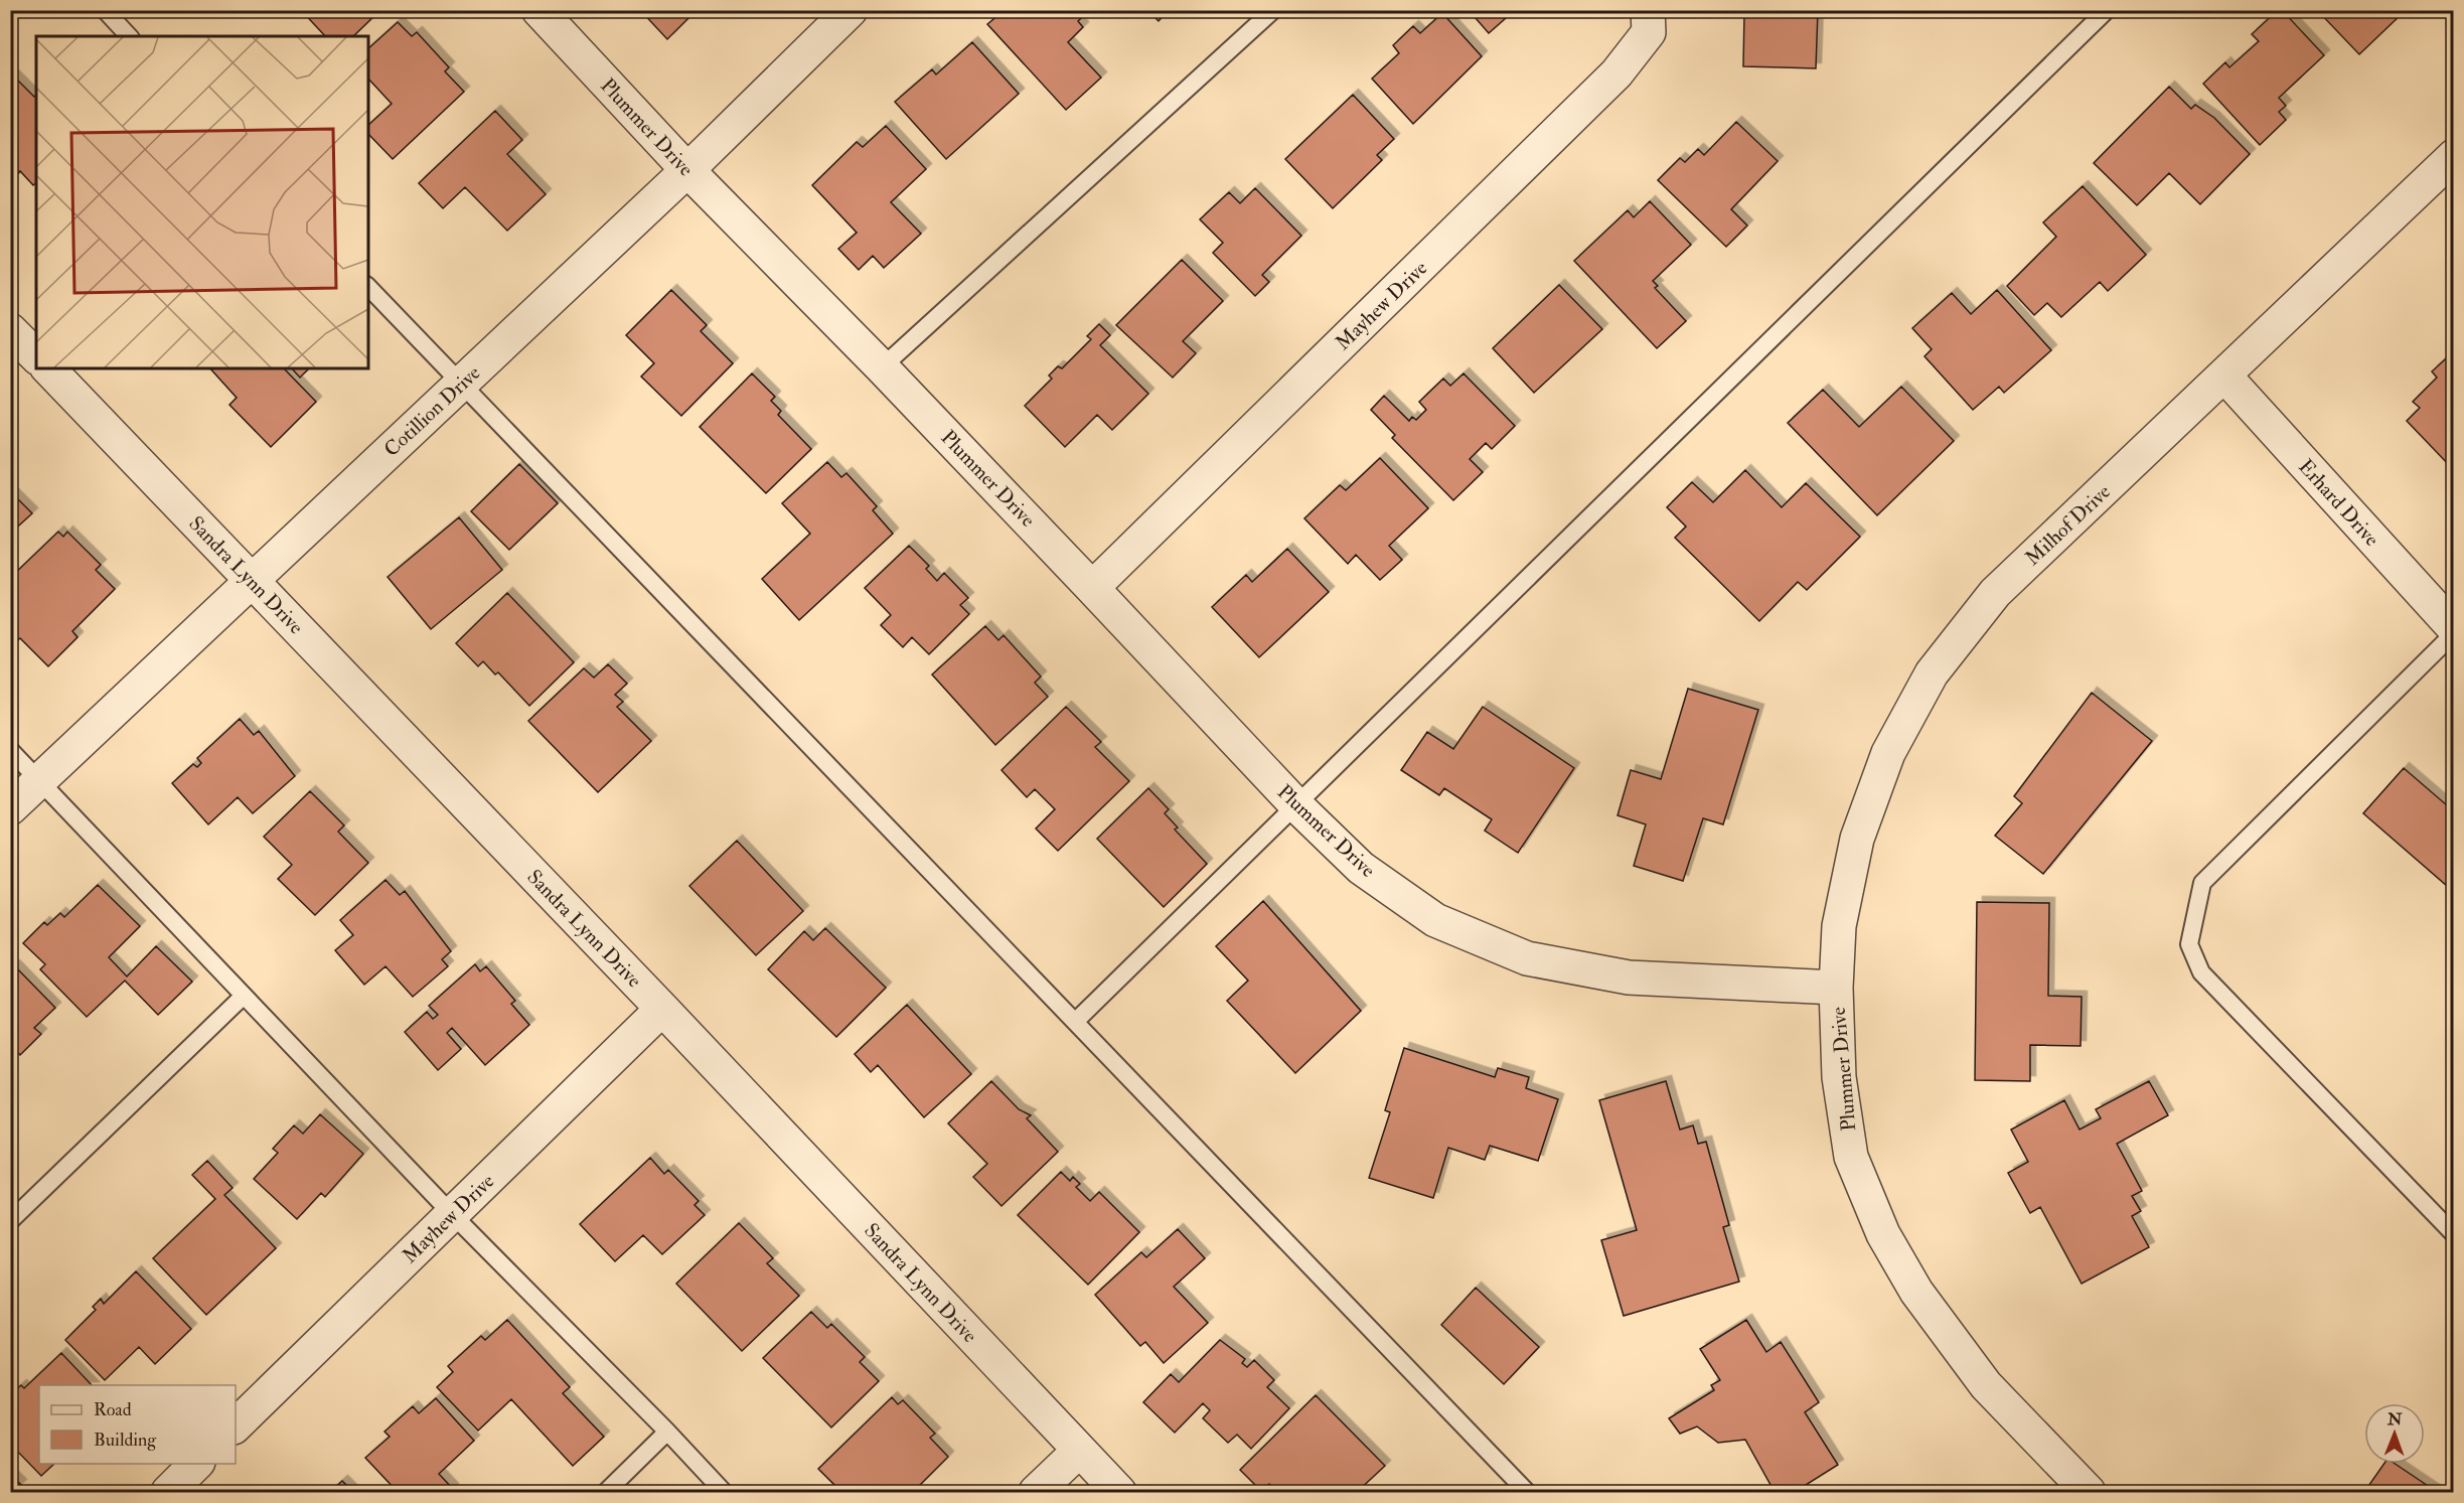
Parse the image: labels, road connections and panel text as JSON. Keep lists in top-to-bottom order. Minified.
{"streets":{"street":["Plummer Drive","Mayhew Drive","Cotillion Drive","Erhard Drive","Milhof Drive","Sandra Lynn Drive"]},"crossings":[["Plummer Drive","Mayhew Drive"],["Plummer Drive","Cotillion Drive"],["Plummer Drive","Milhof Drive"],["Mayhew Drive","Sandra Lynn Drive"],["Cotillion Drive","Sandra Lynn Drive"],["Erhard Drive","Milhof Drive"]],"legend":["Road","Building"],"north":"top"}
